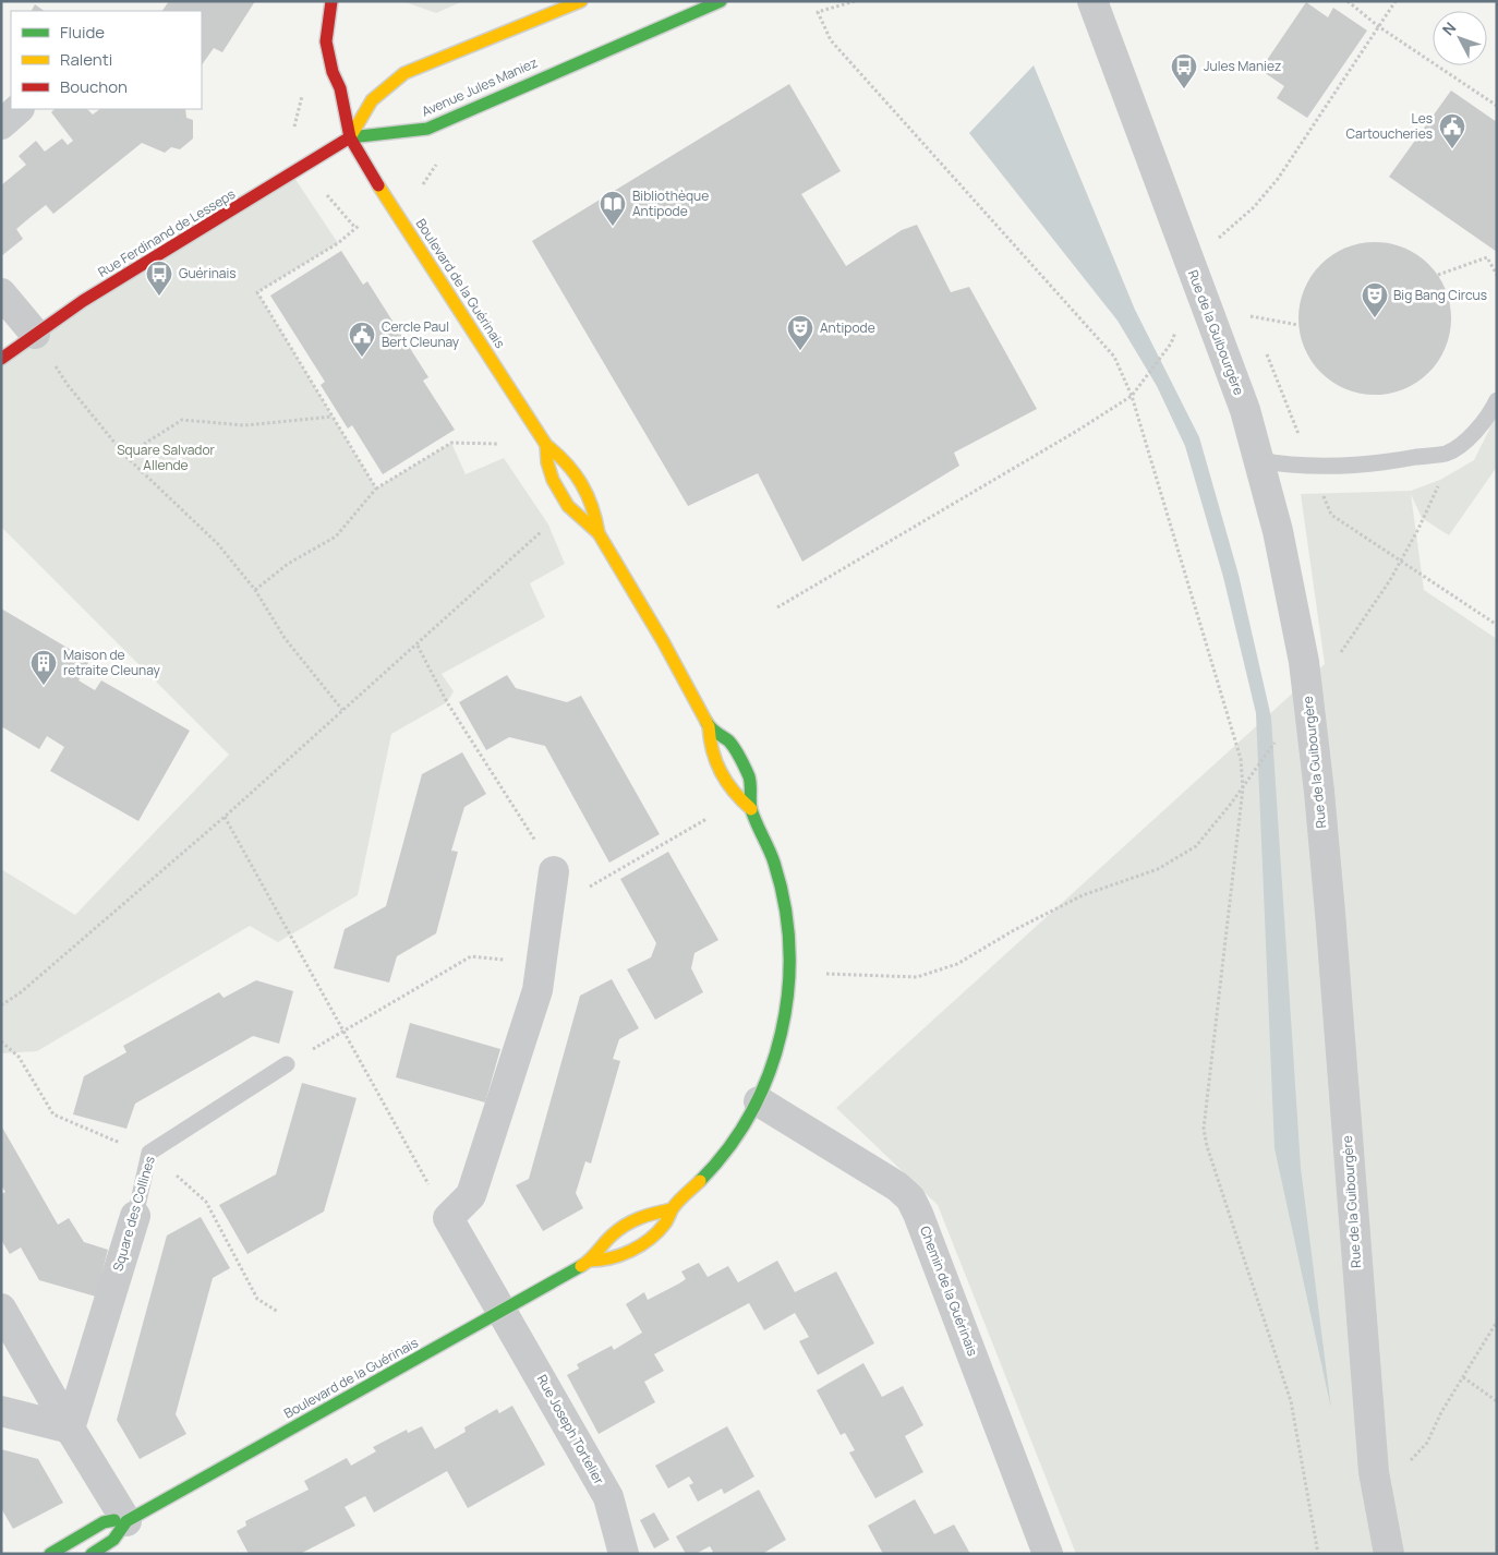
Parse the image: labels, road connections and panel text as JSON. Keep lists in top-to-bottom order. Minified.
{"streets":{"street":["Avenue Jules Maniez","Rue Ferdinand de Lesseps","Boulevard de la Guérinais","Rue de la Guibourgère","Square des Collines","Chemin de la Guérinais","Rue Joseph Tortelier"]},"crossings":[["Avenue Jules Maniez","Rue Ferdinand de Lesseps"],["Avenue Jules Maniez","Boulevard de la Guérinais"],["Rue Ferdinand de Lesseps","Boulevard de la Guérinais"],["Boulevard de la Guérinais","Chemin de la Guérinais"],["Boulevard de la Guérinais","Rue Joseph Tortelier"]],"parks":["Square Salvador Allende"],"places":{"bus stop":["Jules Maniez","Guérinais"],"public building":["Les Cartoucheries","Cercle Paul Bert Cleunay"],"library":["Bibliothèque Antipode"],"theatre":["Big Bang Circus","Antipode"],"building":["Maison de retraite Cleunay"]},"legend":["Fluide","Ralenti","Bouchon"],"north":"top left"}
